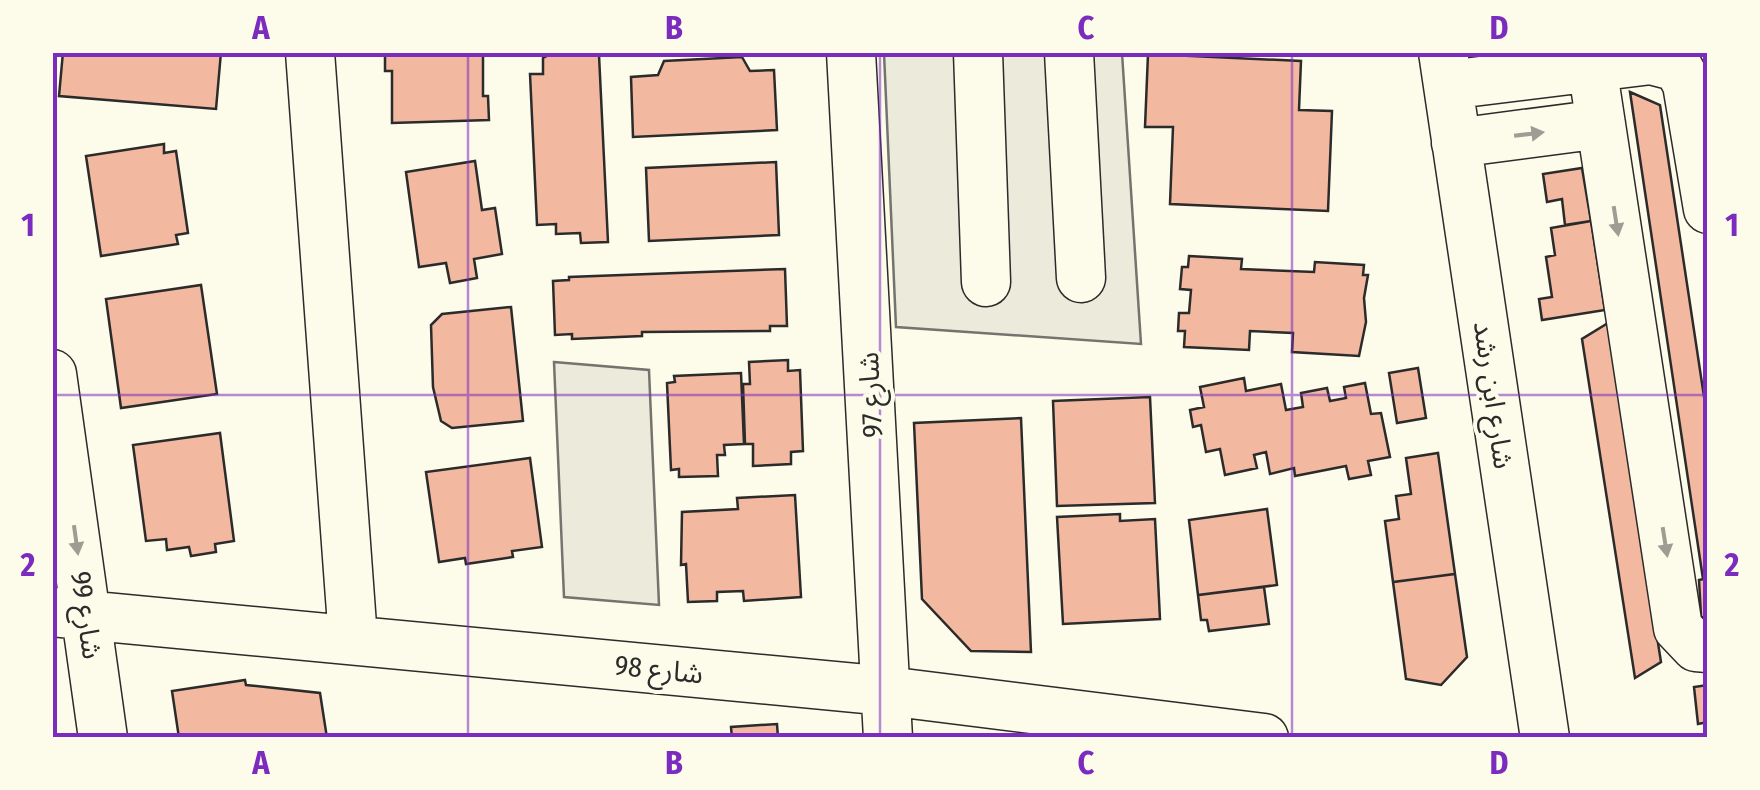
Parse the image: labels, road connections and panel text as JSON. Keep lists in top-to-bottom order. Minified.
{"streets":{"street":["شارع 97","شارع ابن رشد","شارع 99","شارع 98"]},"crossings":[["شارع 97","شارع 98"],["شارع 99","شارع 98"]],"grid":{"columns":["A","B","C","D"],"rows":["1","2"]}}
